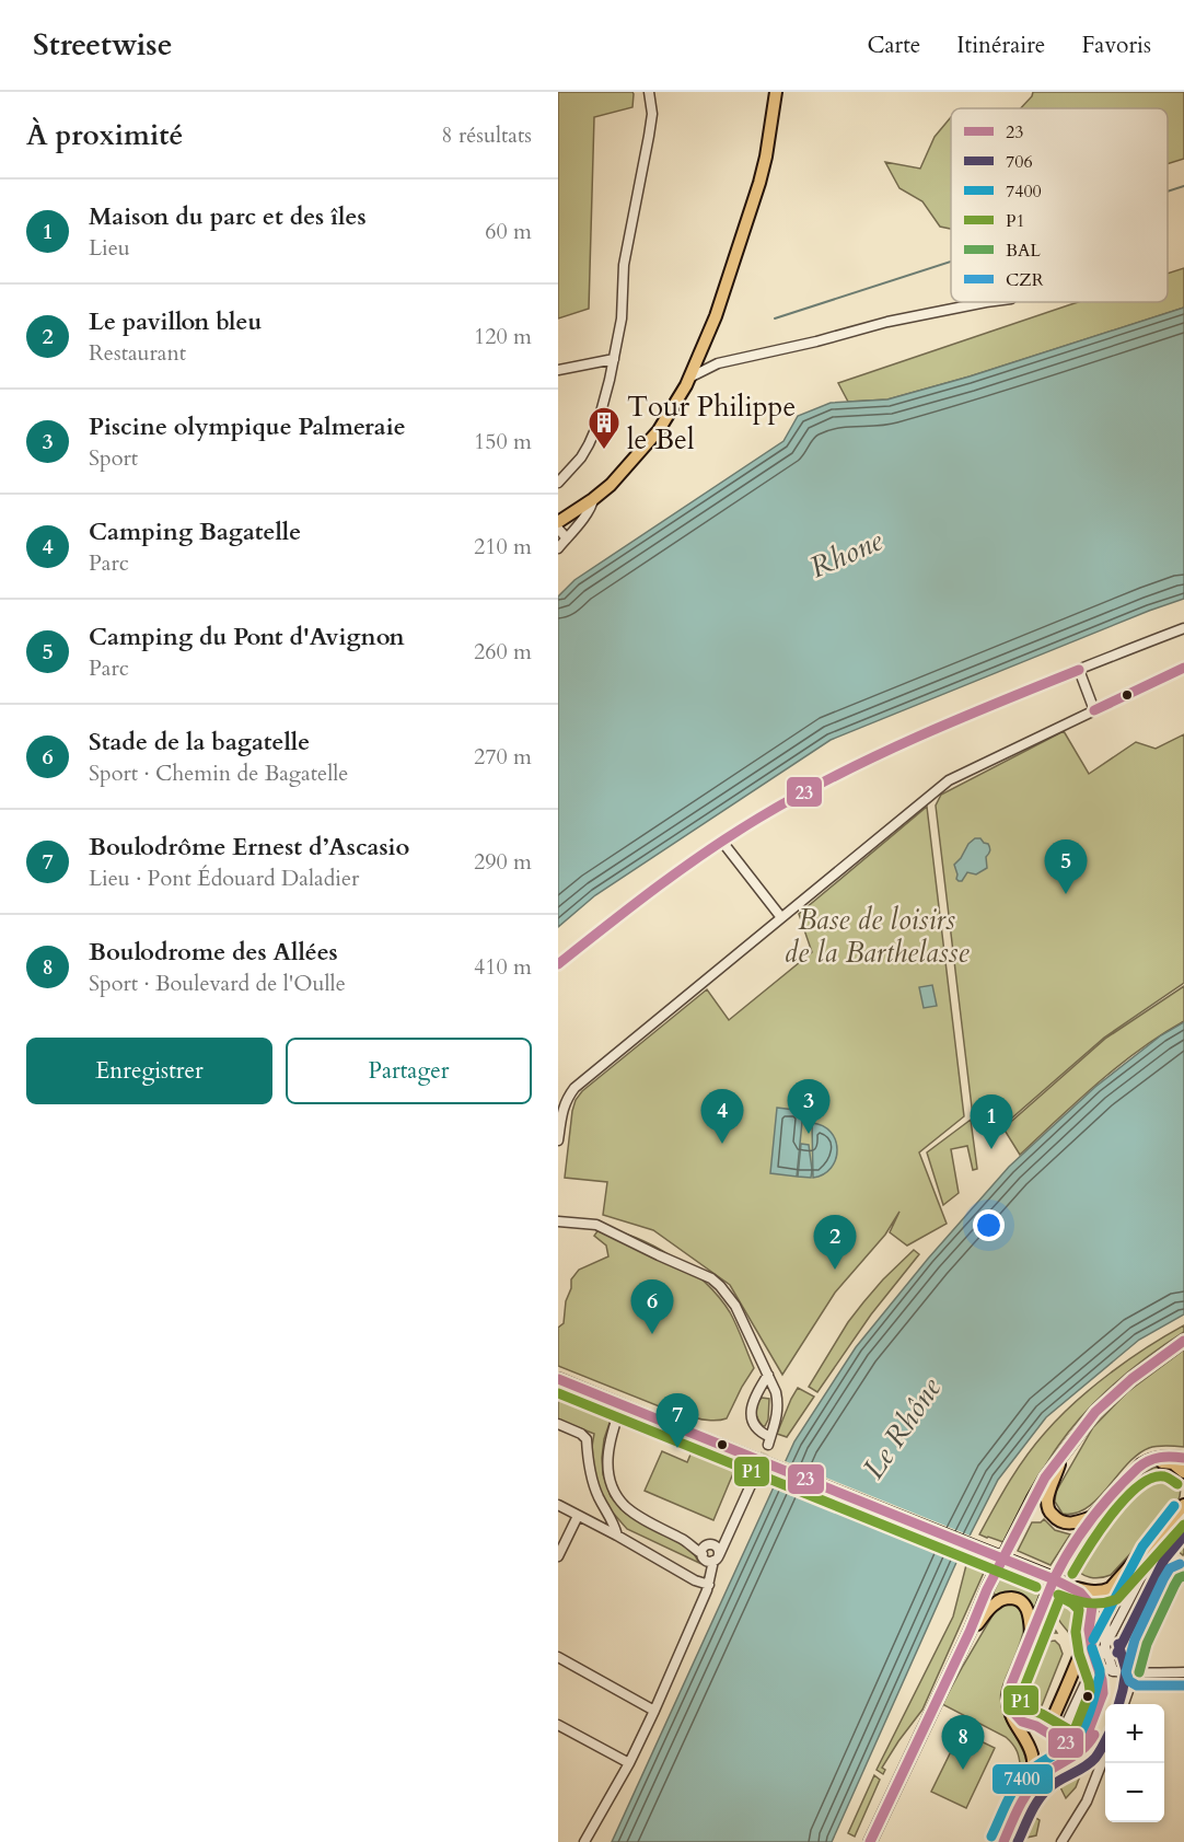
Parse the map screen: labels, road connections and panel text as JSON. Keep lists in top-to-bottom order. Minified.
{"water":["Rhone","Le Rhône"],"parks":["Base de loisirs de la Barthelasse"],"places":{"building":["Tour Philippe le Bel"]},"lines":["transit line 23","transit line P1","transit line 7400","transit line 706","transit line CZR","transit line BAL"],"legend":["23","706","7400","P1","BAL","CZR"],"page":{"header":"Streetwise","nav":["Carte","Itinéraire","Favoris"],"heading":["À proximité","8 résultats"],"list":[{"mark":"1","name":"Maison du parc et des îles","note":"Lieu","value":"60 m"},{"mark":"2","name":"Le pavillon bleu","note":"Restaurant","value":"120 m"},{"mark":"3","name":"Piscine olympique Palmeraie","note":"Sport","value":"150 m"},{"mark":"4","name":"Camping Bagatelle","note":"Parc","value":"210 m"},{"mark":"5","name":"Camping du Pont d'Avignon","note":"Parc","value":"260 m"},{"mark":"6","name":"Stade de la bagatelle","note":"Sport · Chemin de Bagatelle","value":"270 m"},{"mark":"7","name":"Boulodrôme Ernest d’Ascasio","note":"Lieu · Pont Édouard Daladier","value":"290 m"},{"mark":"8","name":"Boulodrome des Allées","note":"Sport · Boulevard de l'Oulle","value":"410 m"}],"pins":["5","3","4","1","2","6","7","8"],"buttons":["Enregistrer","Partager"],"map_buttons":["+","−"]}}
